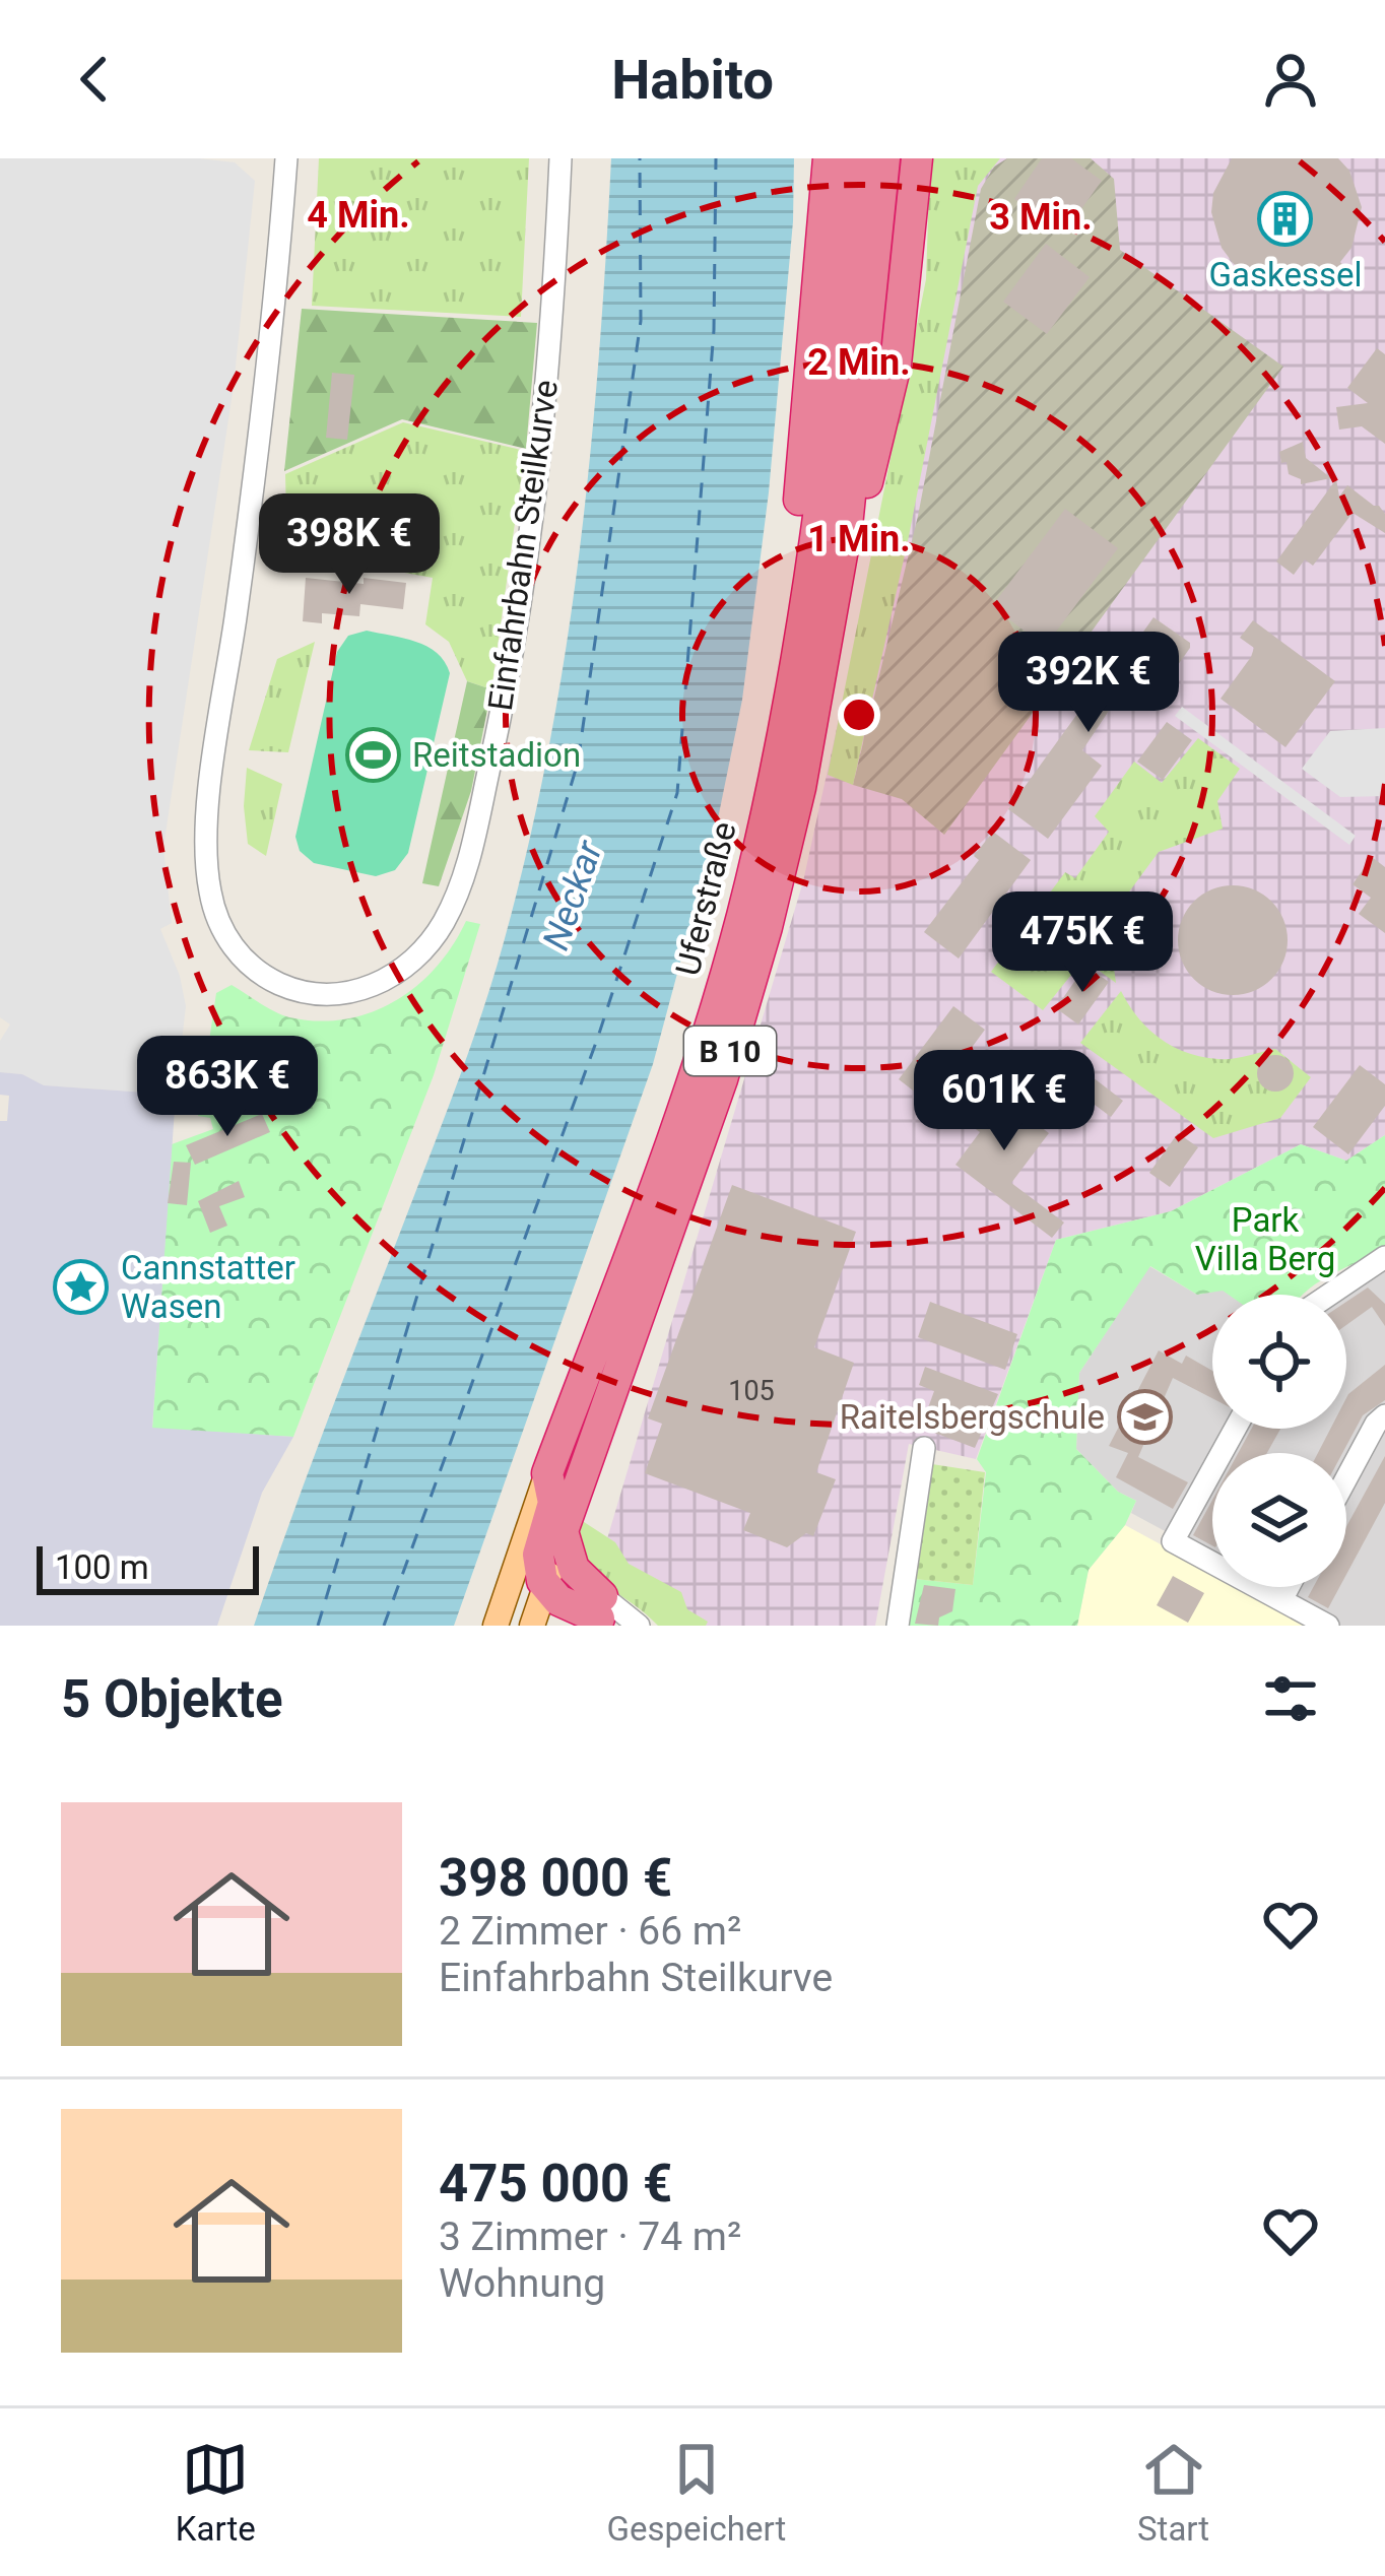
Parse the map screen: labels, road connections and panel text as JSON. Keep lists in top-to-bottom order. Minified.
{"streets":{"highway":["Uferstraße","B 10"],"street":["Einfahrbahn Steilkurve"]},"crossings":[["Uferstraße","B 10"]],"water":["Neckar"],"parks":["Park Villa Berg"],"places":{"building":["Gaskessel"],"sports":["Reitstadion"],"place":["Cannstatter Wasen"],"school or university":["Raitelsbergschule"]},"house_numbers":["105"],"scale_bar":"100 m","page":{"header":"Habito","price":["398K €","392K €","475K €","863K €","601K €"],"scale":"100 m","heading":"5 Objekte","list":[{"name":"398 000 €","note":"2 Zimmer · 66 m² · Einfahrbahn Steilkurve"},{"name":"475 000 €","note":"3 Zimmer · 74 m² · Wohnung"}],"tabs":["Karte","Gespeichert","Start"]},"rings":["4 Min.","3 Min.","2 Min.","1 Min."]}
